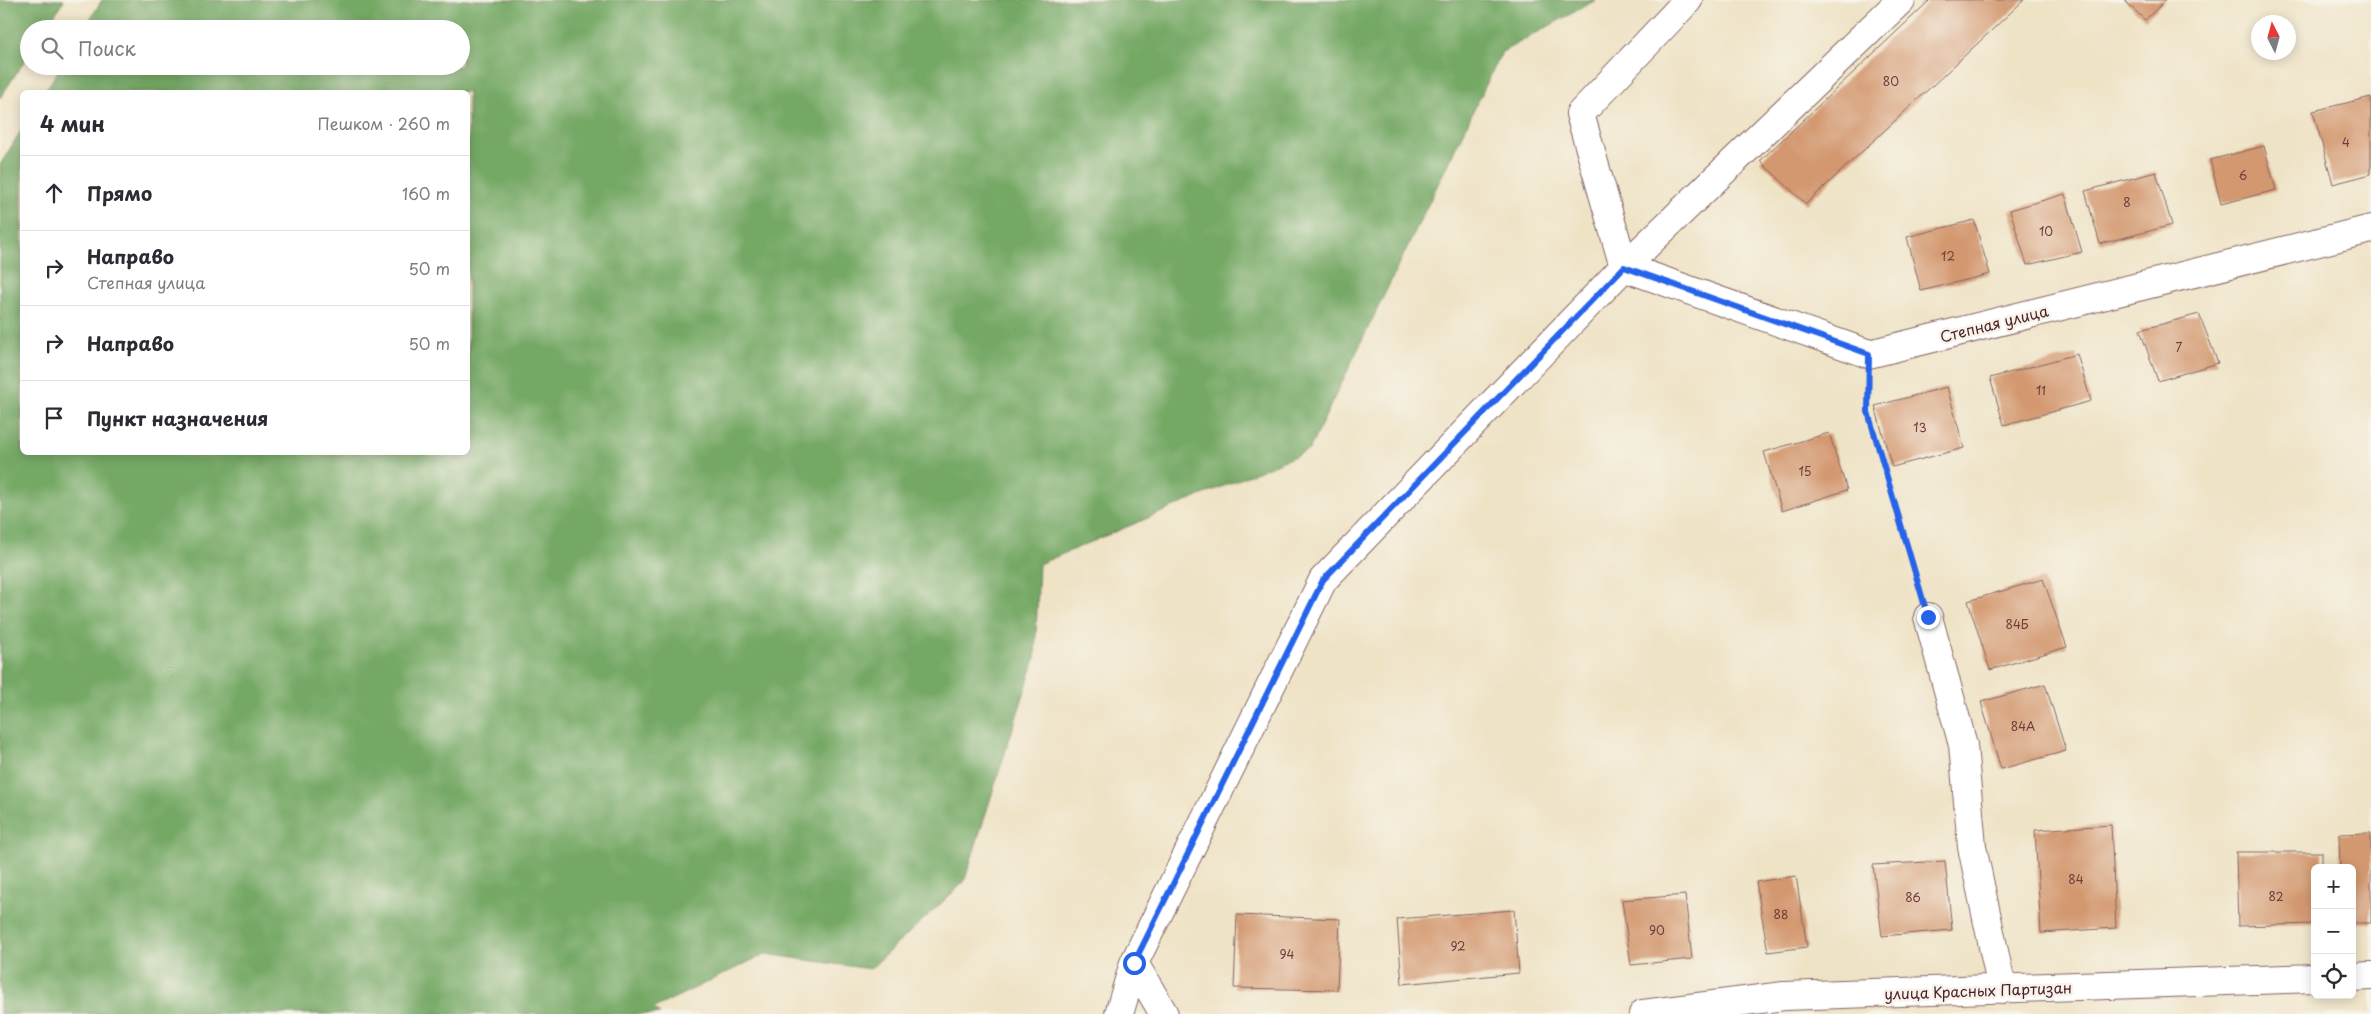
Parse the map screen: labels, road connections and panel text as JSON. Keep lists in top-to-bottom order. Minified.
{"streets":{"street":["Степная улица","улица Красных Партизан"]},"house_numbers":["80","4","6","8","10","12","7","11","13","15","84Б","84А","84","82","86","88","90","92","94"],"north":"top","page":{"search":"Поиск","heading":["4 мин","Пешком · 260 m"],"list":[["Прямо","160 m"],["Направо","Степная улица","50 m"],["Направо","50 m"],"Пункт назначения"],"map_buttons":["+","−"]}}
